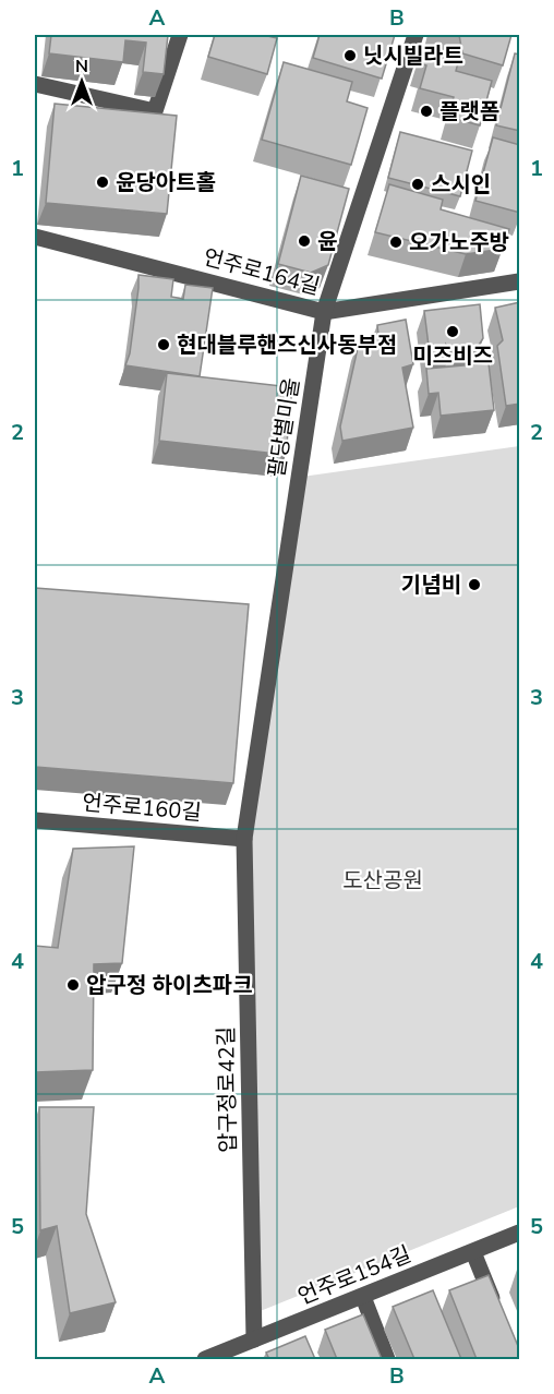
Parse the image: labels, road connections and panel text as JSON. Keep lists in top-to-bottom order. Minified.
{"streets":{"street":["언주로164길","팔당별미울","언주로160길","압구정로42길","언주로154길"]},"crossings":[["언주로164길","팔당별미울"],["팔당별미울","언주로160길"],["팔당별미울","압구정로42길"],["언주로160길","압구정로42길"],["압구정로42길","언주로154길"]],"parks":["도산공원"],"places":["닛시빌라트","플랫폼","윤당아트홀","스시인","윤","오가노주방","미즈비즈","현대블루핸즈신사동부점","기념비","압구정 하이츠파크"],"north":"top","grid":{"columns":["A","B"],"rows":["1","2","3","4","5"]}}
